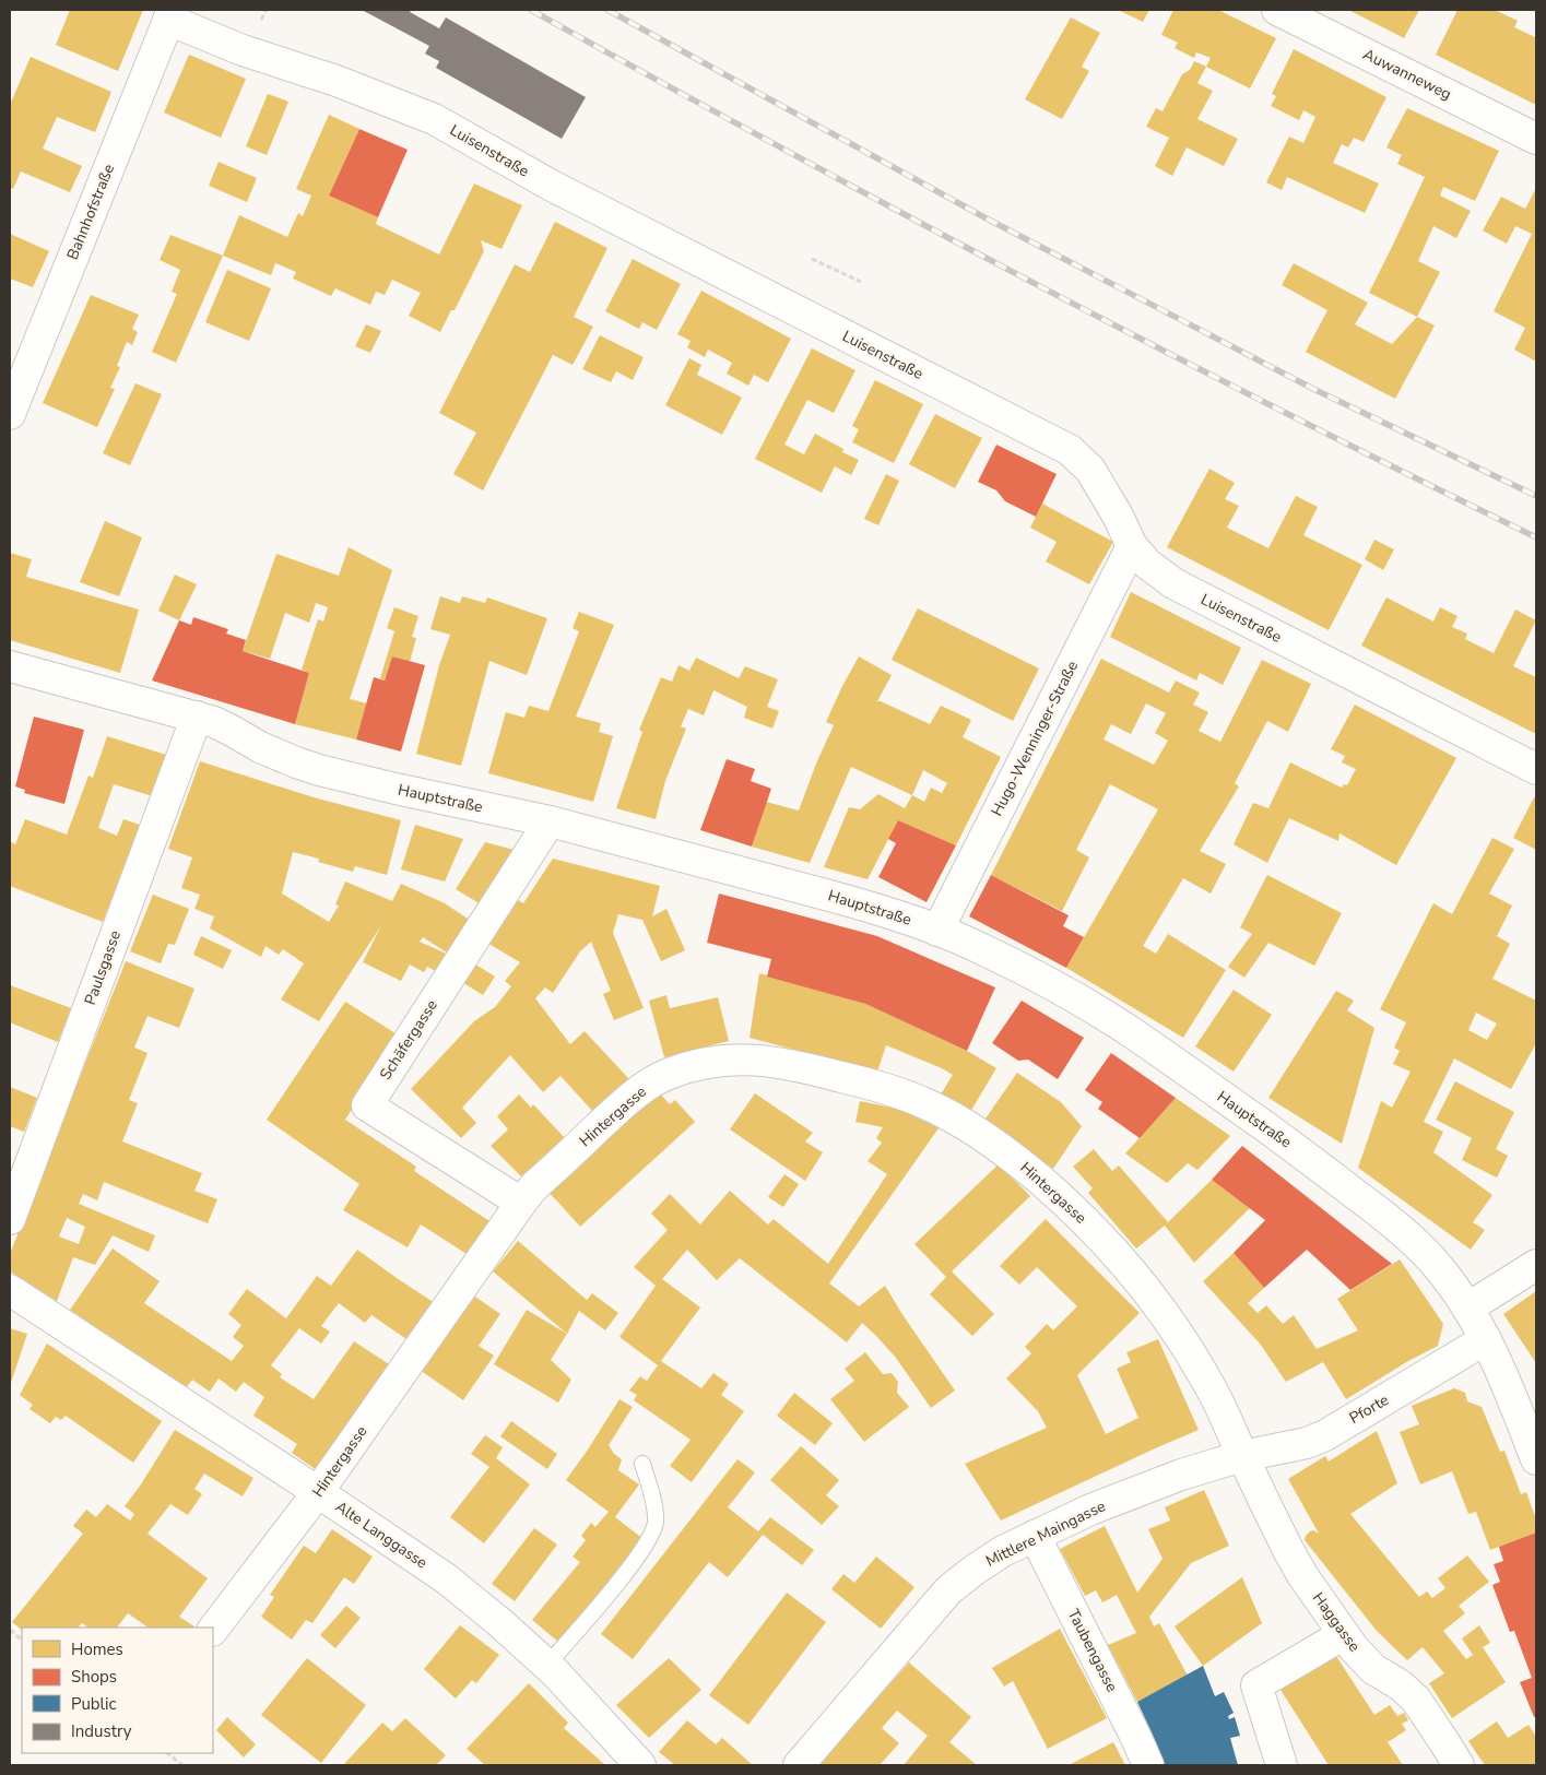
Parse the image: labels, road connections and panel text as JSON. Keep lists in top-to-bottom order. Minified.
{"streets":{"street":["Auwanneweg","Luisenstraße","Bahnhofstraße","Hugo-Wenninger-Straße","Hauptstraße","Paulsgasse","Schäfergasse","Hintergasse","Pforte","Mittlere Maingasse","Alte Langgasse","Haggasse","Taubengasse"]},"crossings":[["Luisenstraße","Bahnhofstraße"],["Luisenstraße","Hugo-Wenninger-Straße"],["Hugo-Wenninger-Straße","Hauptstraße"],["Hauptstraße","Paulsgasse"],["Hauptstraße","Schäfergasse"],["Hauptstraße","Pforte"],["Schäfergasse","Hintergasse"],["Hintergasse","Pforte"],["Hintergasse","Mittlere Maingasse"],["Hintergasse","Alte Langgasse"],["Hintergasse","Haggasse"],["Pforte","Mittlere Maingasse"],["Pforte","Haggasse"],["Mittlere Maingasse","Haggasse"],["Mittlere Maingasse","Taubengasse"]],"legend":["Homes","Shops","Public","Industry"]}
